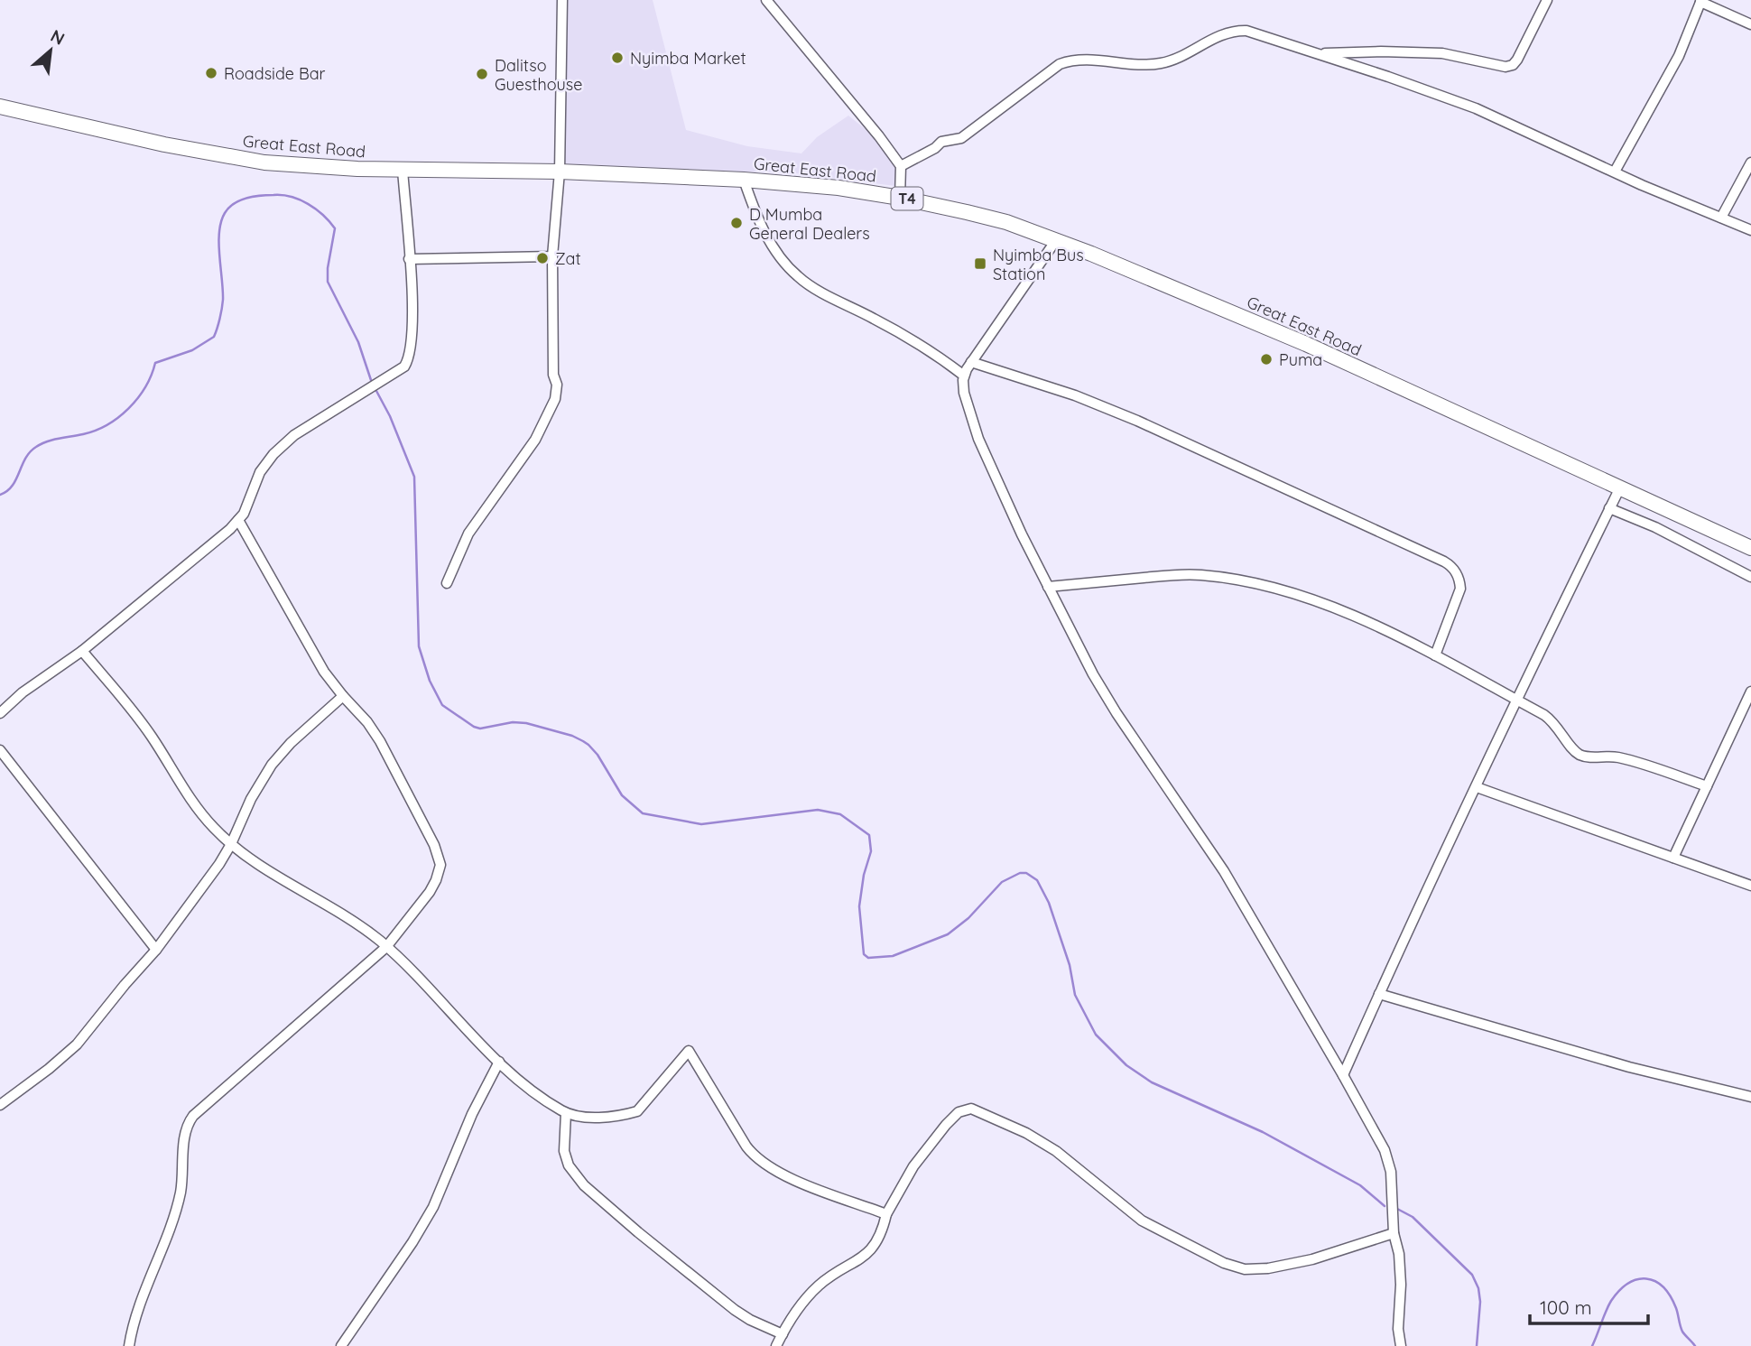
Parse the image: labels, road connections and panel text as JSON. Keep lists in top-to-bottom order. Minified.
{"streets":{"highway":["Great East Road","T4"]},"places":{"other":["Nyimba Market","Roadside Bar","Dalitso Guesthouse","D Mumba General Dealers","Zat","Puma"],"transit":["Nyimba Bus Station"]},"scale_bar":"100 m","north":"top right"}
